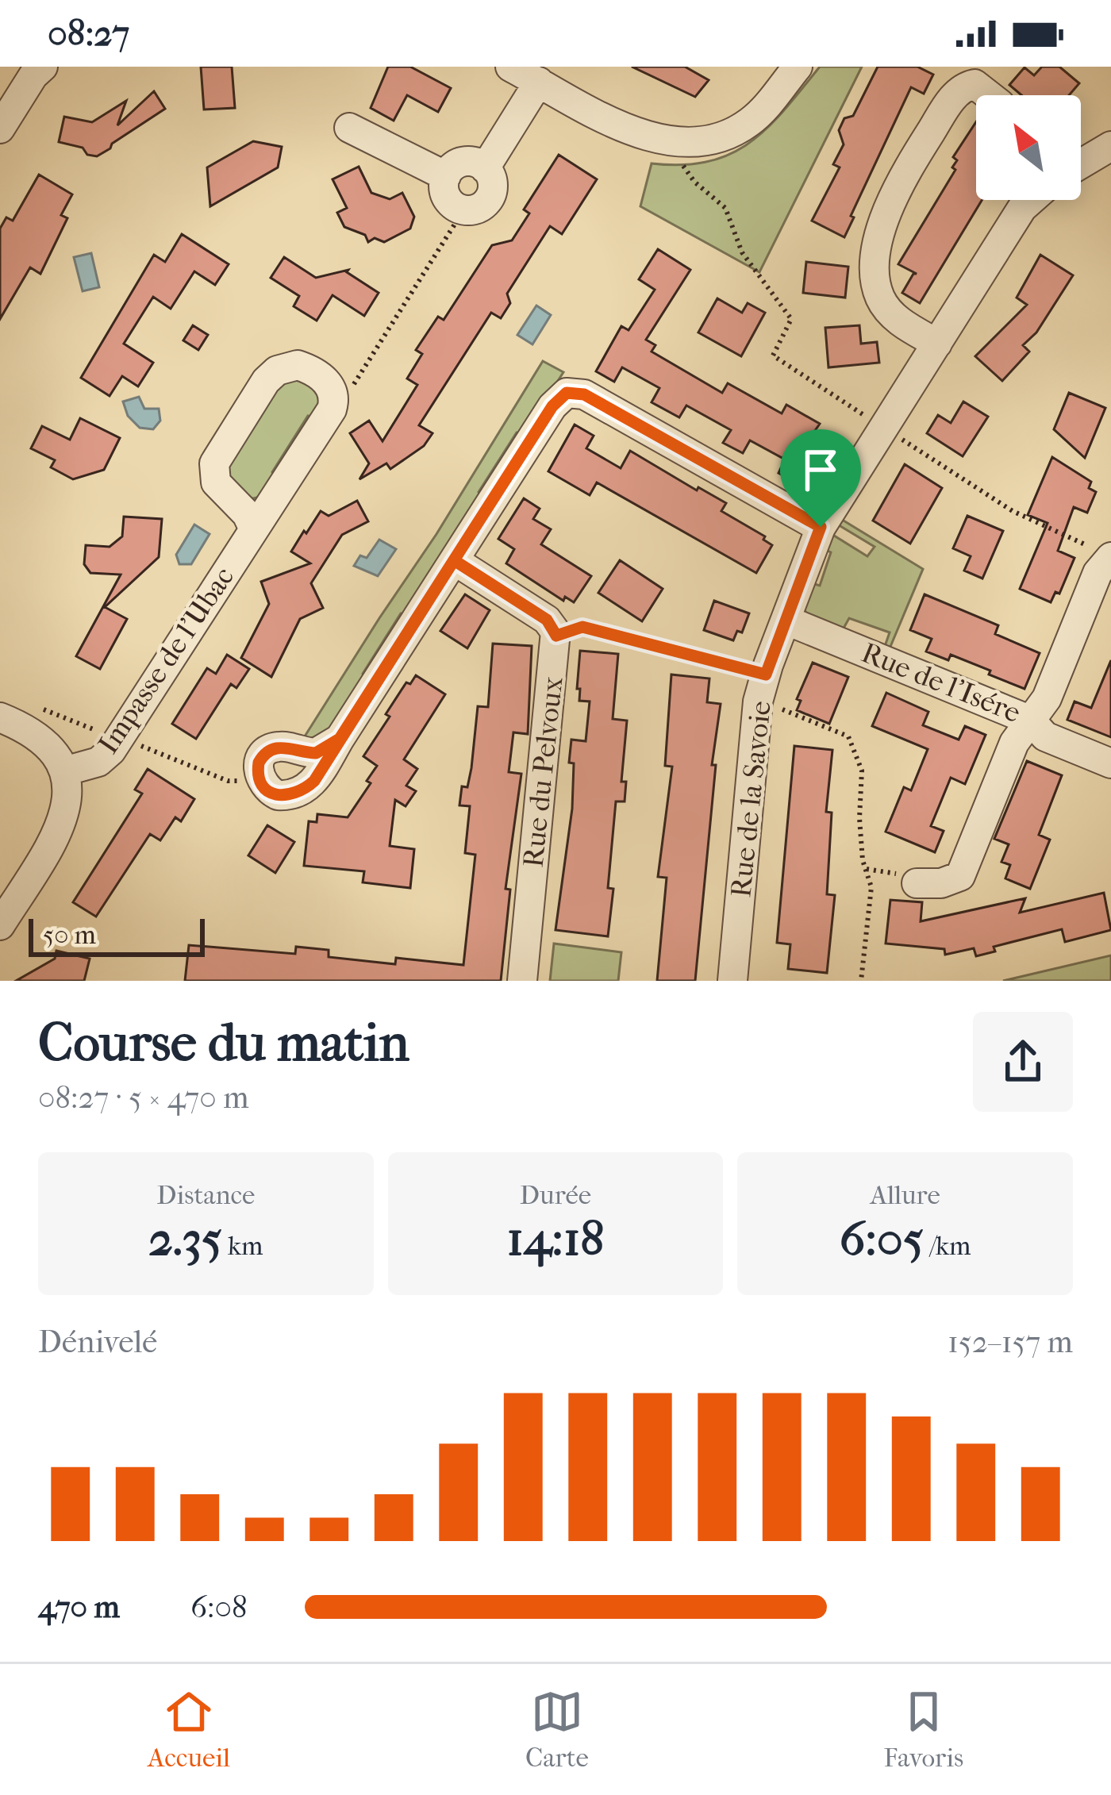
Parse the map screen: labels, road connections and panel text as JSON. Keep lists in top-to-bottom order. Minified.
{"streets":{"street":["Impasse de l'Ubac","Rue de l'Isére","Rue du Pelvoux","Rue de la Savoie"]},"crossings":[["Rue de l'Isére","Rue de la Savoie"]],"scale_bar":"50 m","north":"top left","page":{"status":"08:27","scale":"50 m","heading":["Course du matin","08:27 · 5 × 470 m"],"stats":[["Distance","2.35 km"],["Durée","14:18"],["Allure","6:05 /km"]],"chart":["Dénivelé","152–157 m"],"list":[{"name":"470 m","note":"6:08"}],"tabs":["Accueil","Carte","Favoris"]}}
